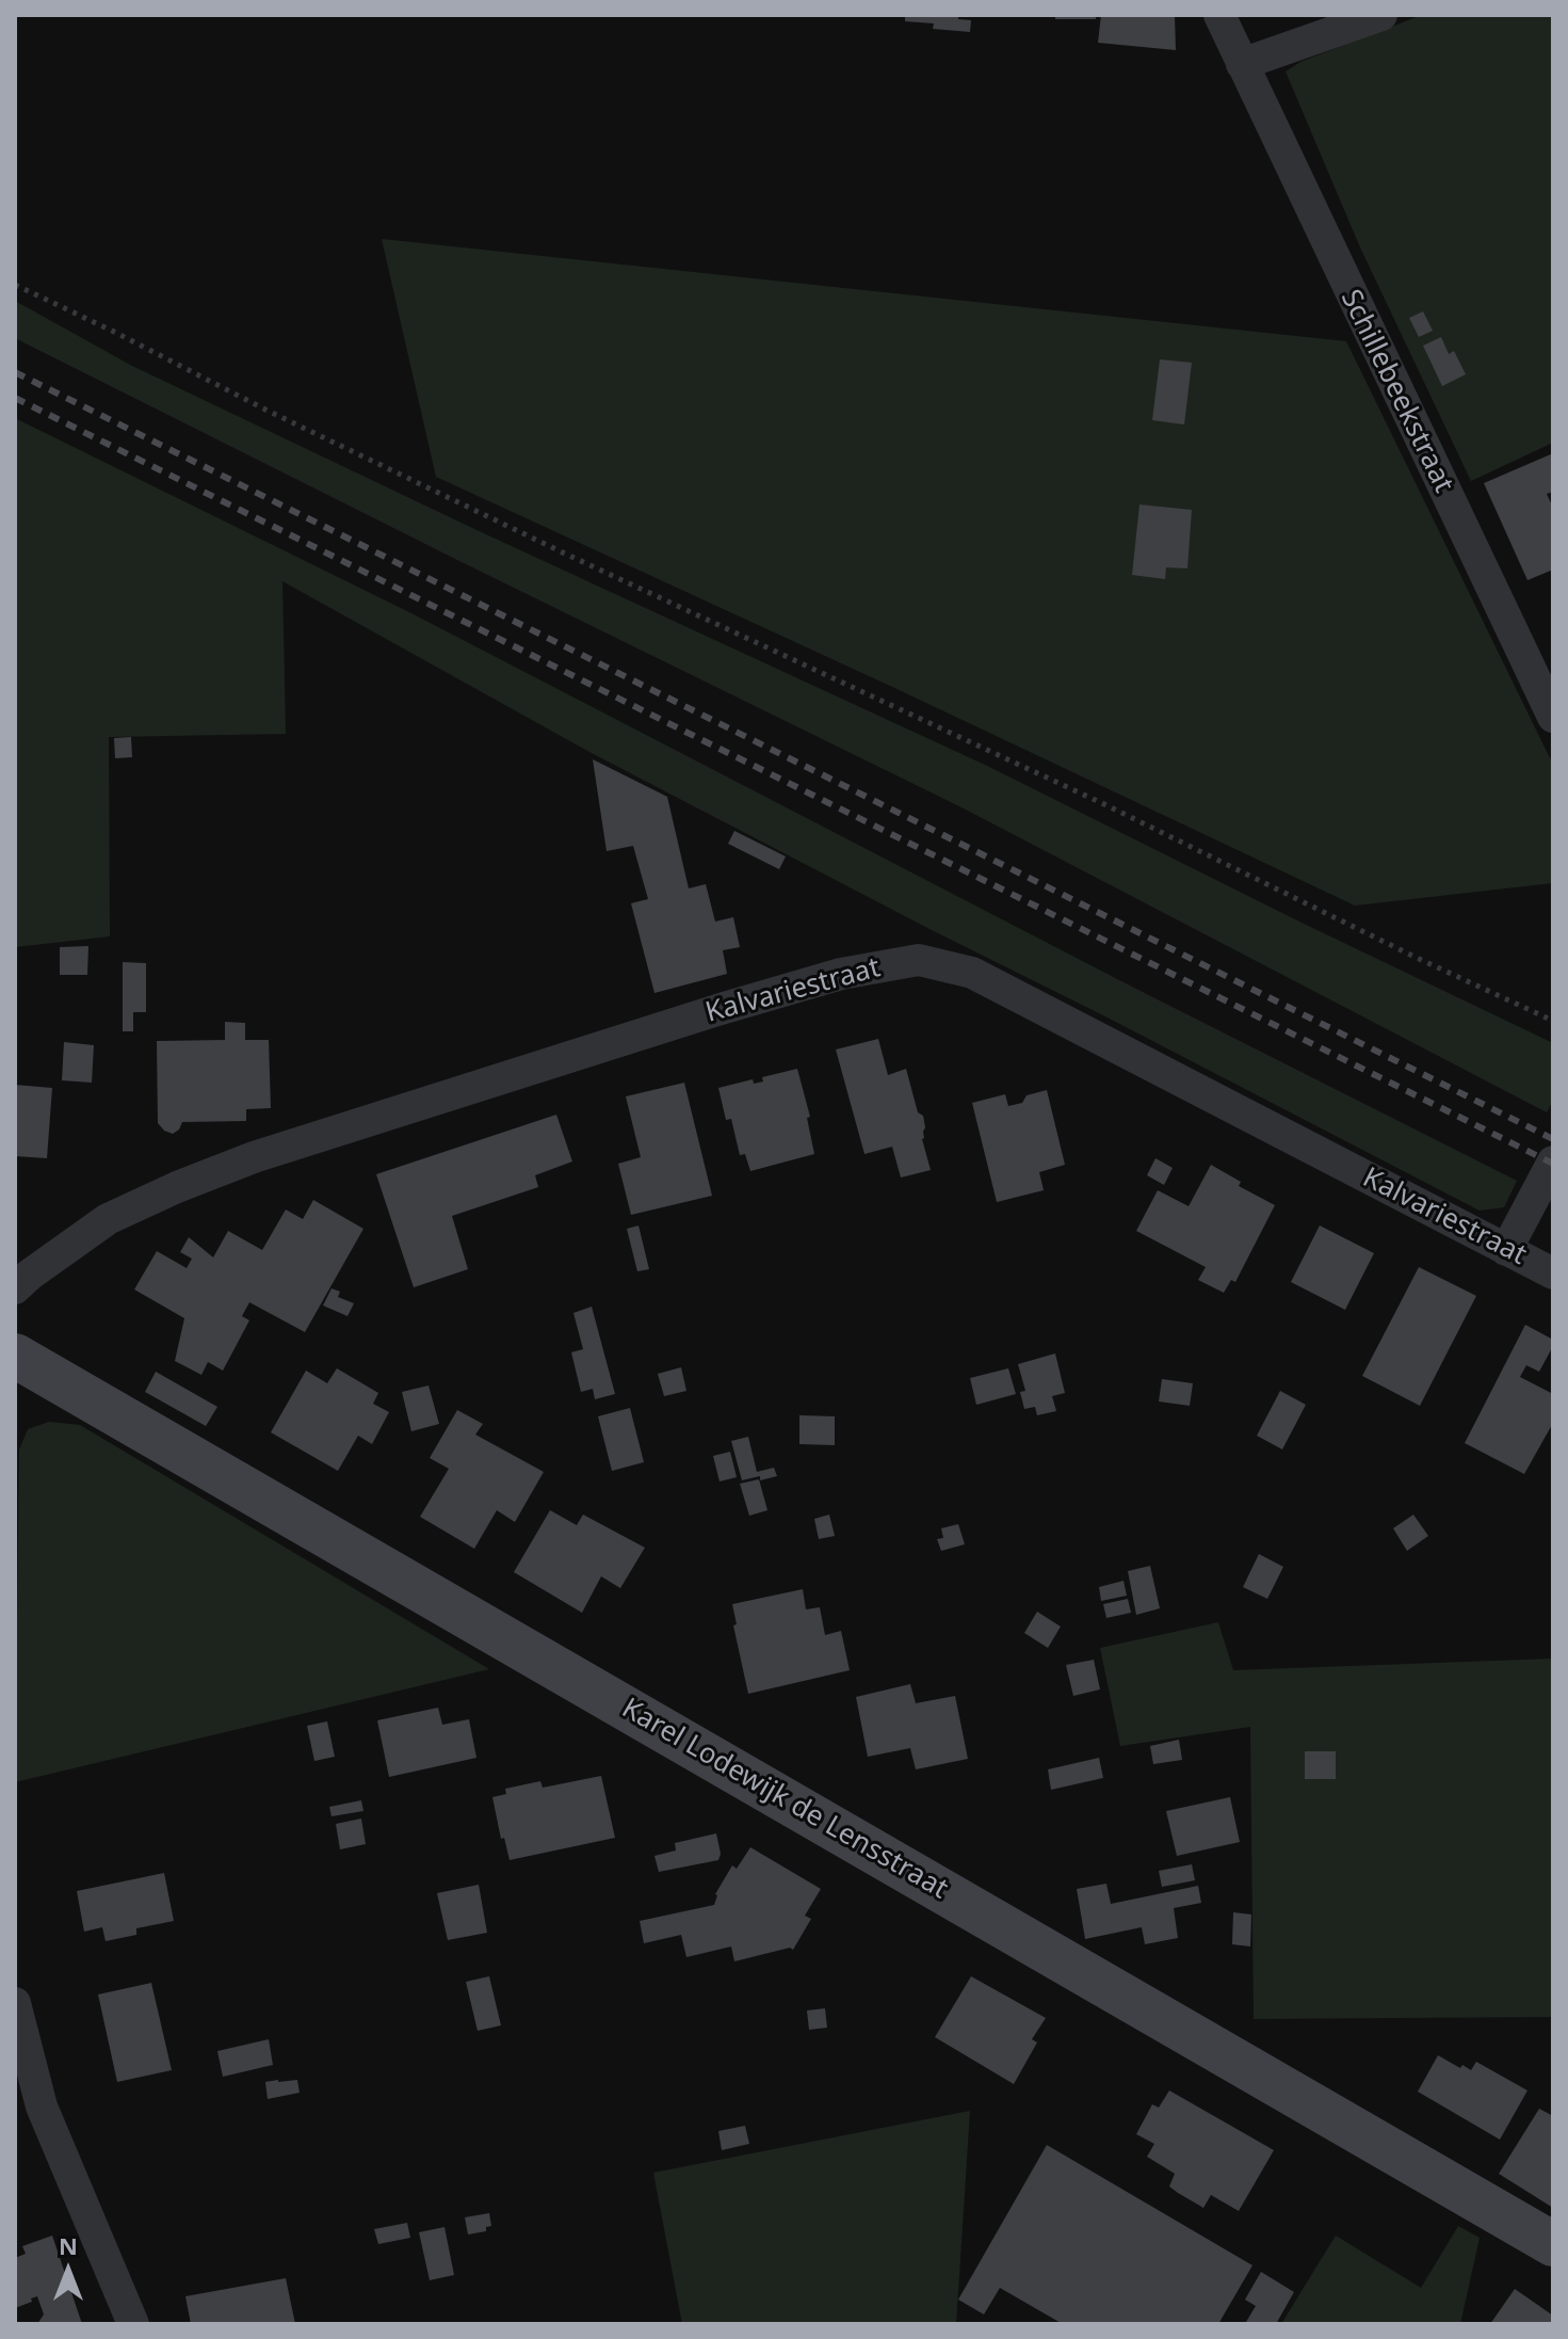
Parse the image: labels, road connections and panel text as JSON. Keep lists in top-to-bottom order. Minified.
{"streets":{"street":["Schillebeekstraat","Kalvariestraat","Karel Lodewijk de Lensstraat"]},"north":"top"}
